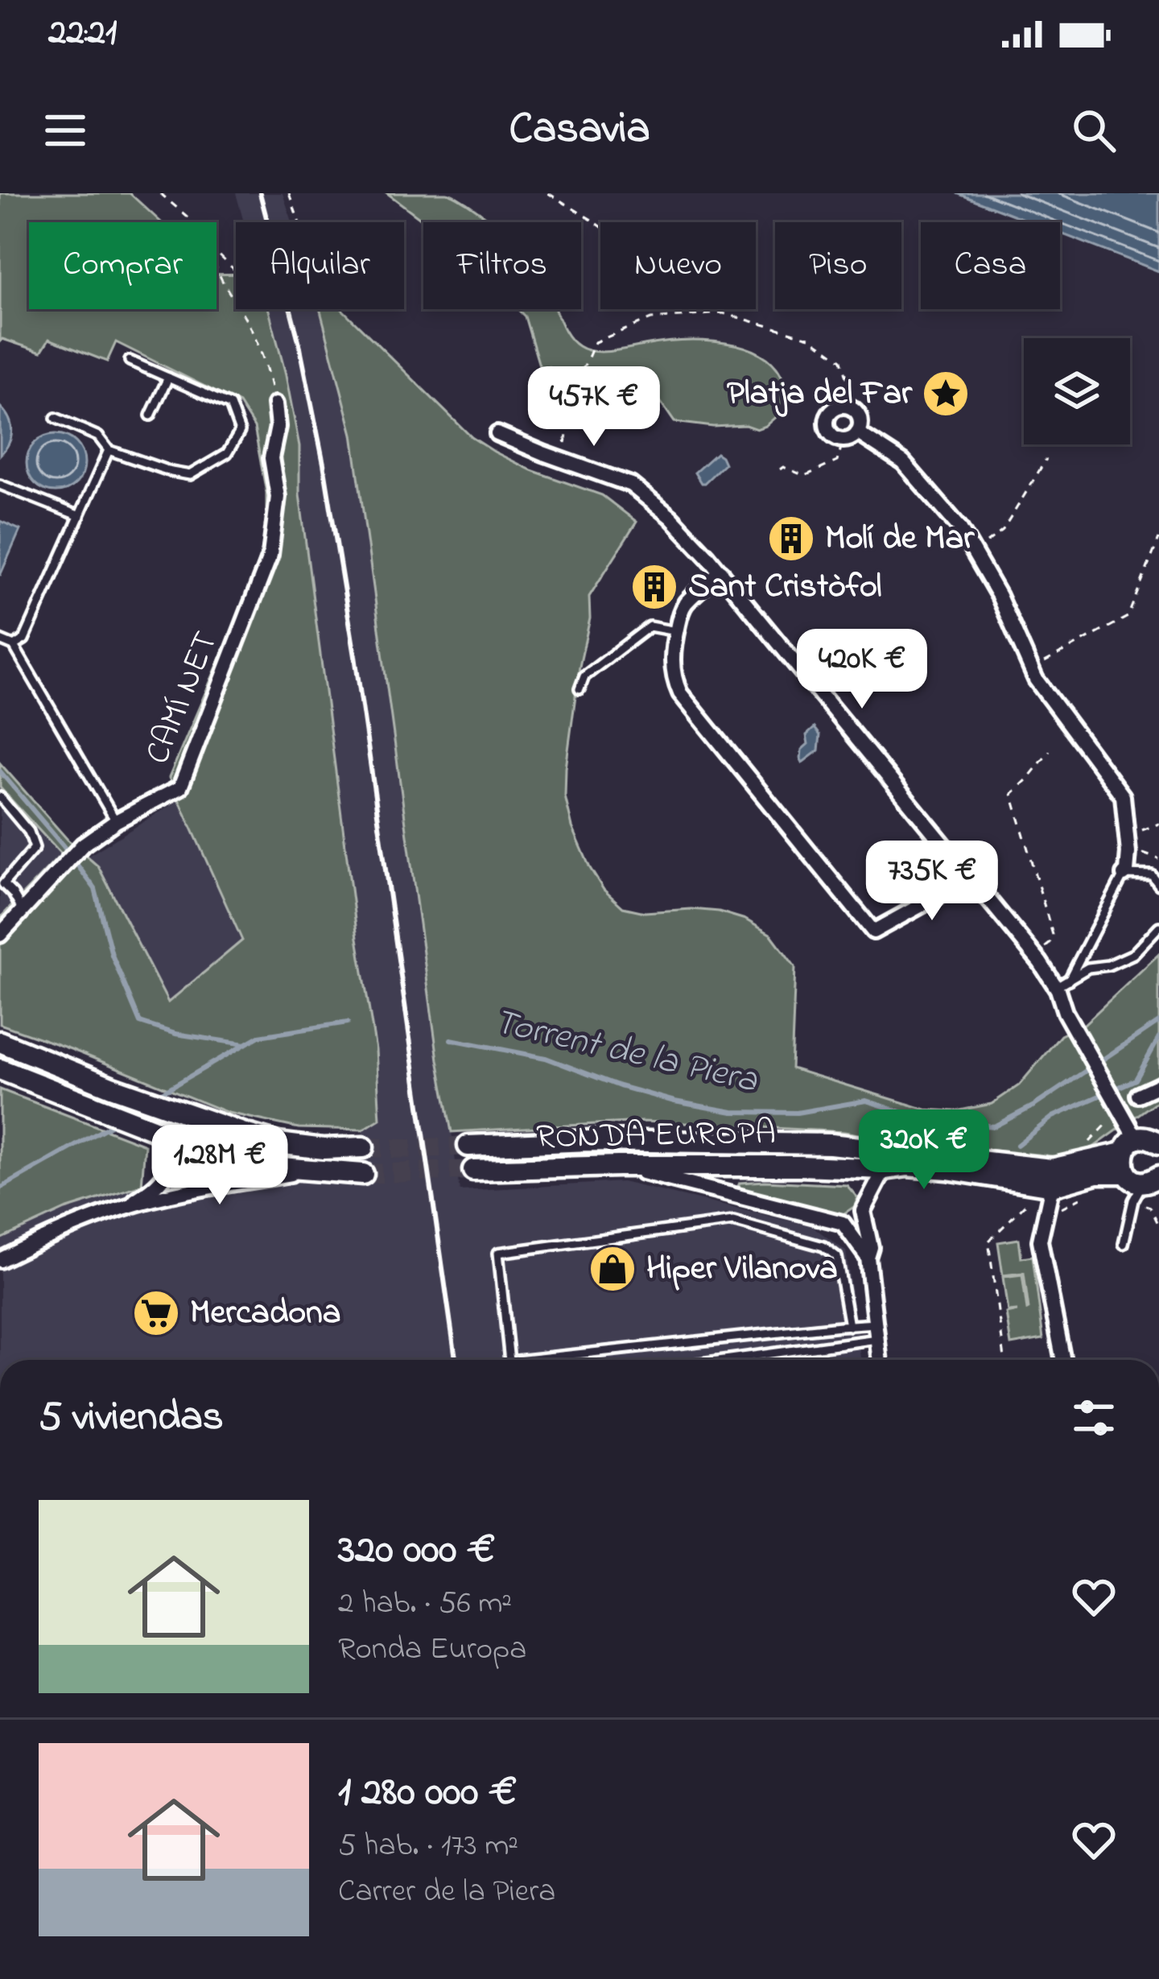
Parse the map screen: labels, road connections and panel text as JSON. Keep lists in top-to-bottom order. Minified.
{"streets":{"street":["CAMÍ NET","RONDA EUROPA"]},"water":["Torrent de la Piera"],"places":{"place":["Platja del Far"],"building":["Molí de Mar","Sant Cristòfol"],"shop":["Hiper Vilanova"],"supermarket":["Mercadona"]},"page":{"status":"22:21","header":"Casavia","chip":["Comprar","Alquilar","Filtros","Nuevo","Piso","Casa"],"price":["457K €","420K €","735K €","320K €","1.28M €"],"heading":"5 viviendas","list":[{"name":"320 000 €","note":"2 hab. · 56 m² · Ronda Europa"},{"name":"1 280 000 €","note":"5 hab. · 173 m² · Carrer de la Piera"}]}}
